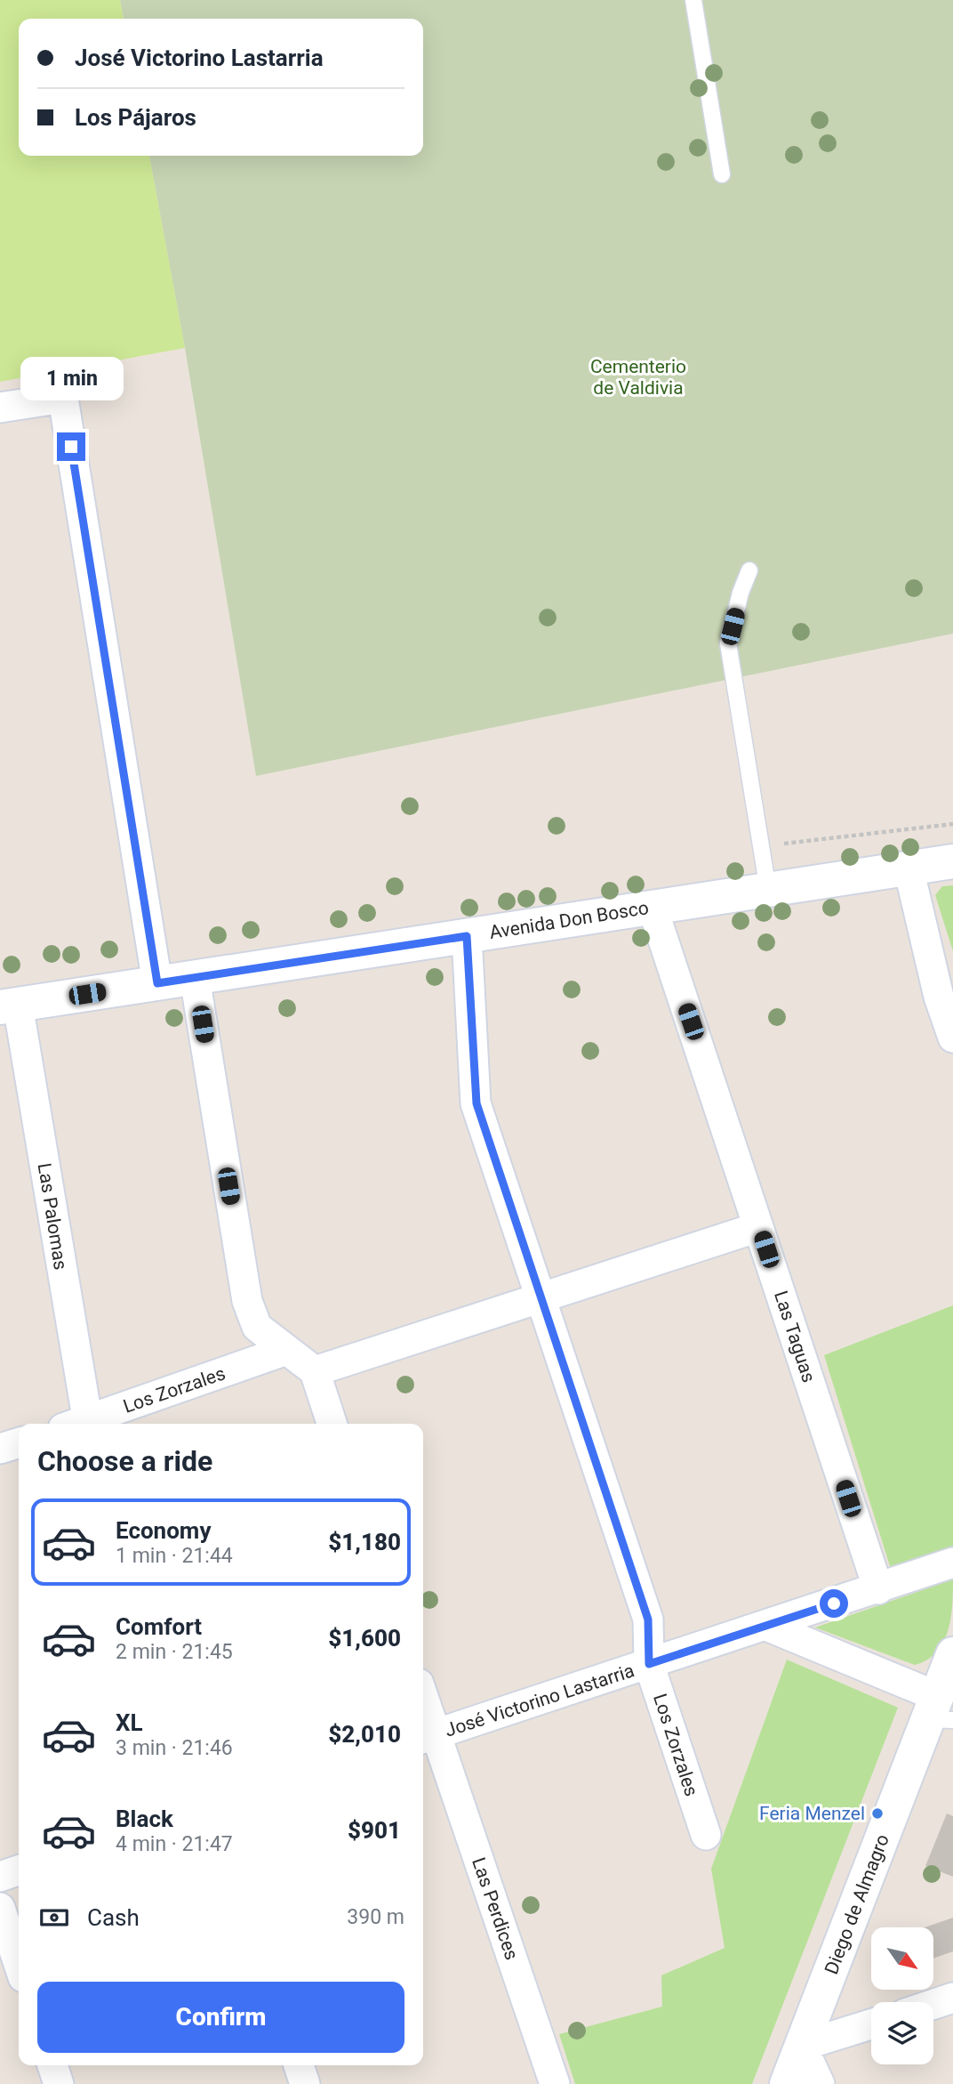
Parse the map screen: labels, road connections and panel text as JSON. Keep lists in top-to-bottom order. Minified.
{"streets":{"main road":["Avenida Don Bosco","Diego de Almagro"],"street":["Las Palomas","Las Taguas","Los Zorzales","José Victorino Lastarria","Las Perdices"]},"crossings":[["Avenida Don Bosco","Las Palomas"],["Avenida Don Bosco","Las Taguas"],["Avenida Don Bosco","Los Zorzales"],["Las Taguas","José Victorino Lastarria"],["Los Zorzales","José Victorino Lastarria"],["José Victorino Lastarria","Las Perdices"]],"parks":["Cementerio de Valdivia"],"places":["Feria Menzel"],"north":"bottom right","page":{"banner":["José Victorino Lastarria","Los Pájaros"],"bubble":"1 min","heading":"Choose a ride","list":[{"name":"Economy","note":"1 min · 21:44","value":"$1,180"},{"name":"Comfort","note":"2 min · 21:45","value":"$1,600"},{"name":"XL","note":"3 min · 21:46","value":"$2,010"},{"name":"Black","note":"4 min · 21:47","value":"$901"}],"pay":["Cash","390 m"],"buttons":"Confirm"}}
